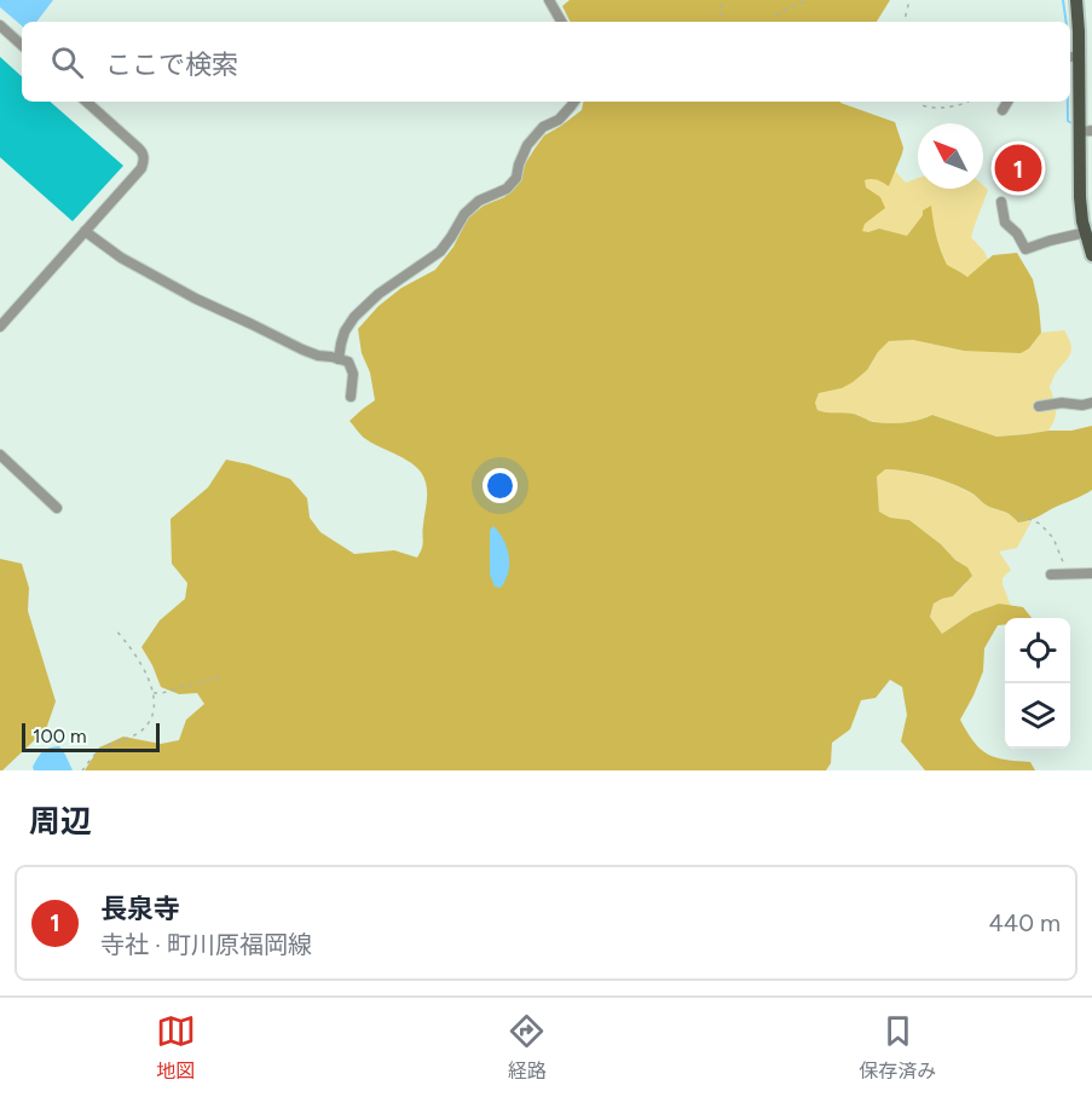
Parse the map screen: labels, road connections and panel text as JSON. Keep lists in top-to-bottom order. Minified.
{"scale_bar":"100 m","north":"top left","page":{"search":"ここで検索","pins":"1","scale":"100 m","heading":"周辺","list":[{"mark":"1","name":"長泉寺","note":"寺社 · 町川原福岡線","value":"440 m"}],"nav":["地図","経路","保存済み"]}}
